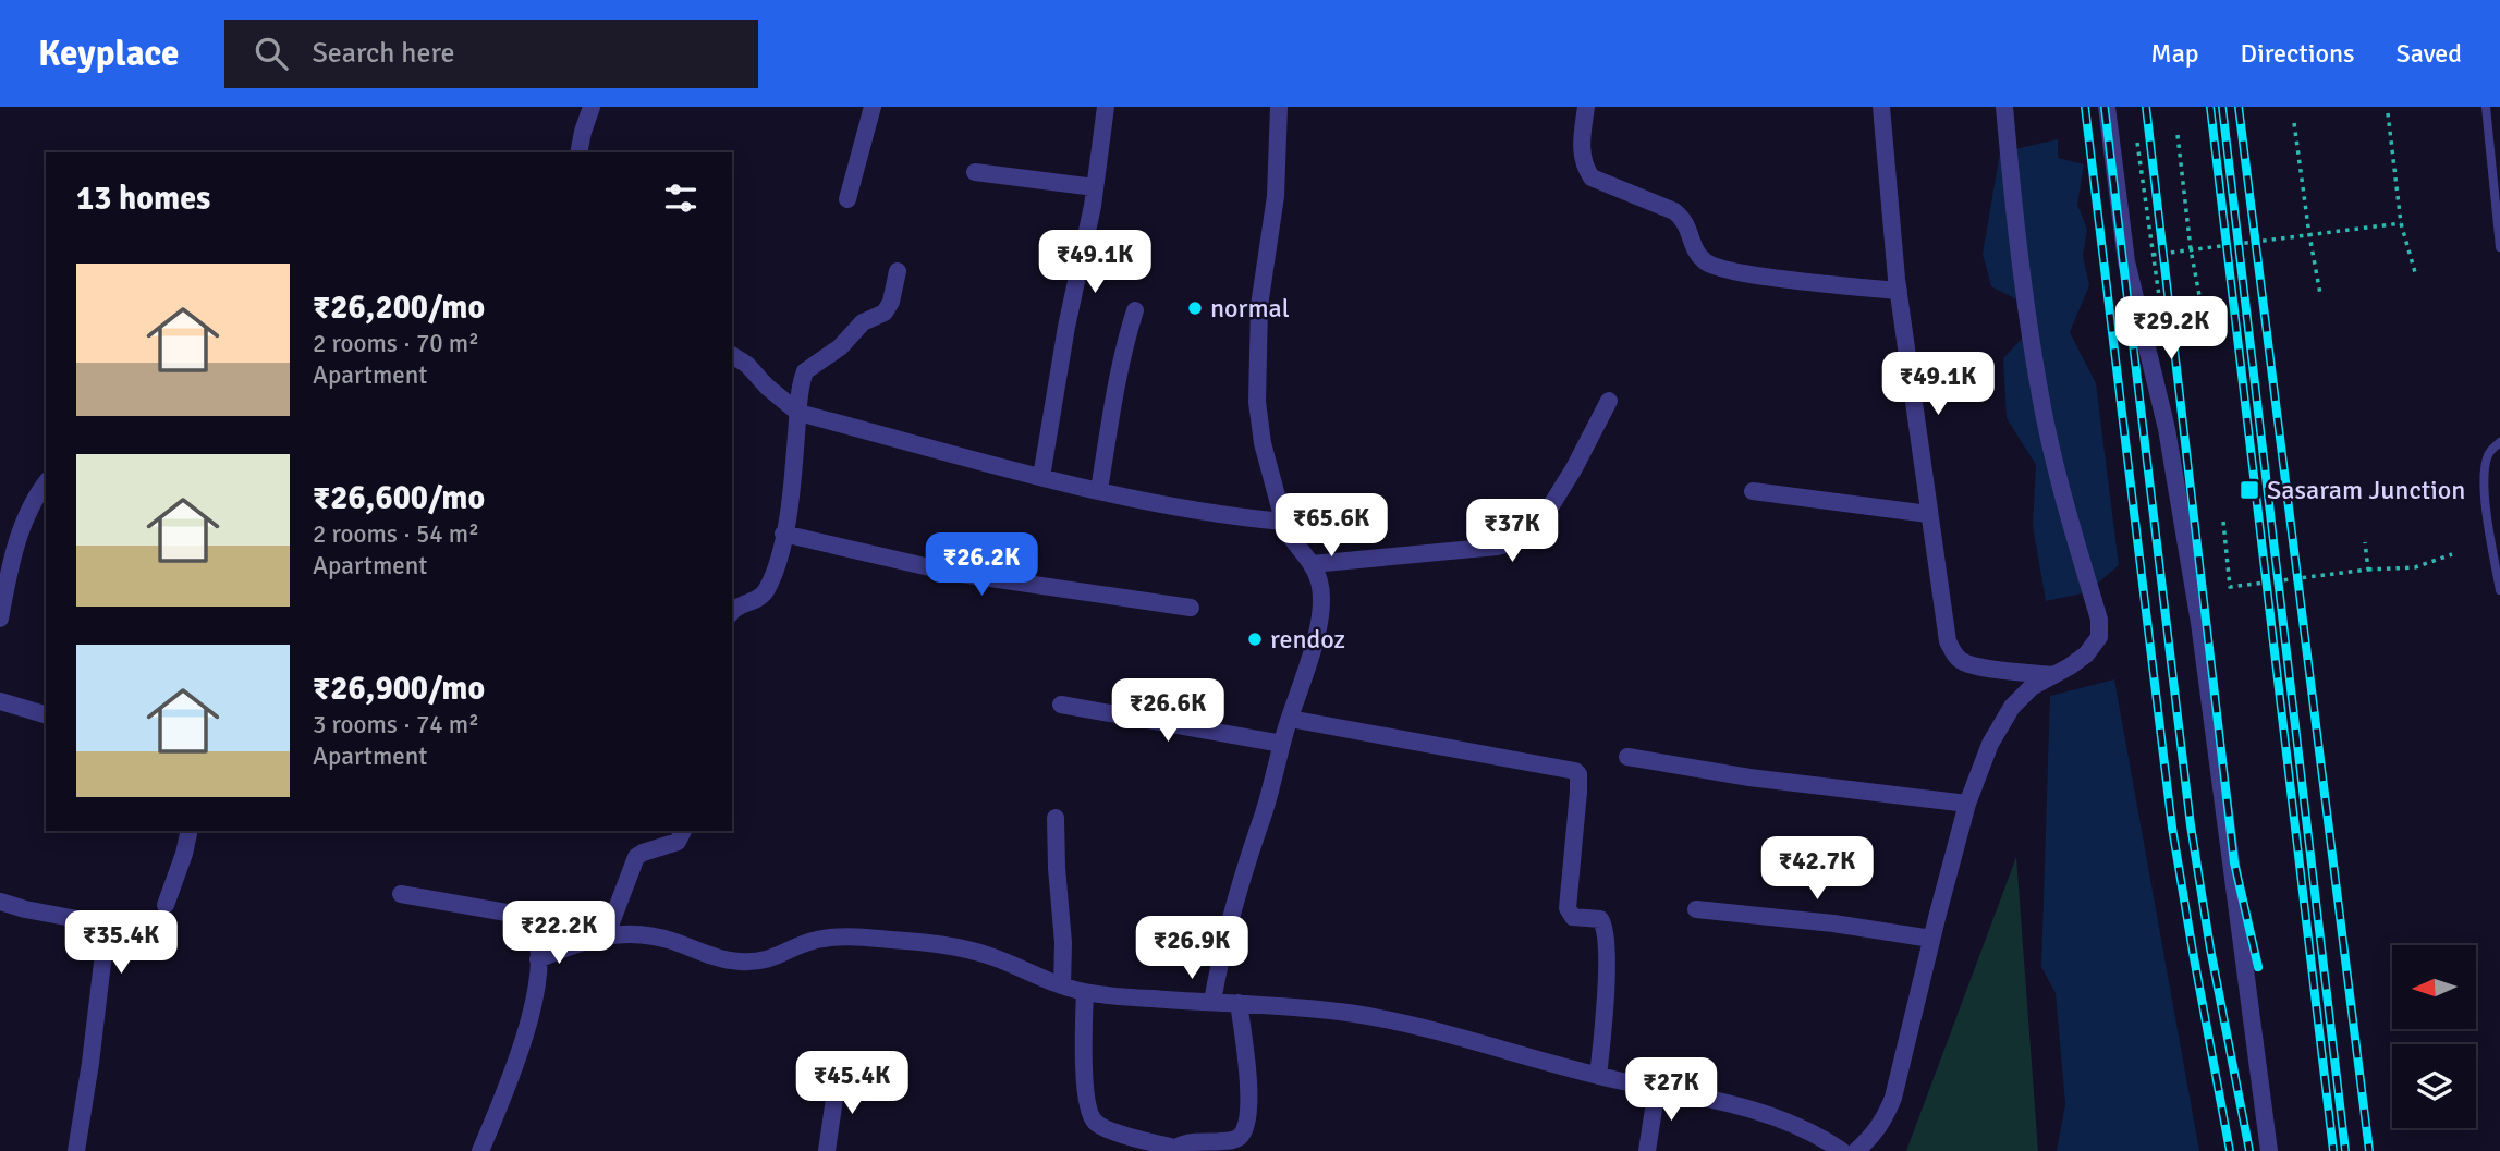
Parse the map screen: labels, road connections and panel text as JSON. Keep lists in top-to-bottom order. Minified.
{"places":{"other":["normal","rendoz"],"transit":["Sasaram Junction"]},"north":"left","page":{"header":"Keyplace","search":"Search here","nav":["Map","Directions","Saved"],"heading":"13 homes","price":["₹49.1K","₹29.2K","₹49.1K","₹65.6K","₹37K","₹26.2K","₹26.6K","₹42.7K","₹22.2K","₹35.4K","₹26.9K","₹45.4K","₹27K"],"list":[{"name":"₹26,200/mo","note":"2 rooms · 70 m² · Apartment"},{"name":"₹26,600/mo","note":"2 rooms · 54 m² · Apartment"},{"name":"₹26,900/mo","note":"3 rooms · 74 m² · Apartment"}]}}
